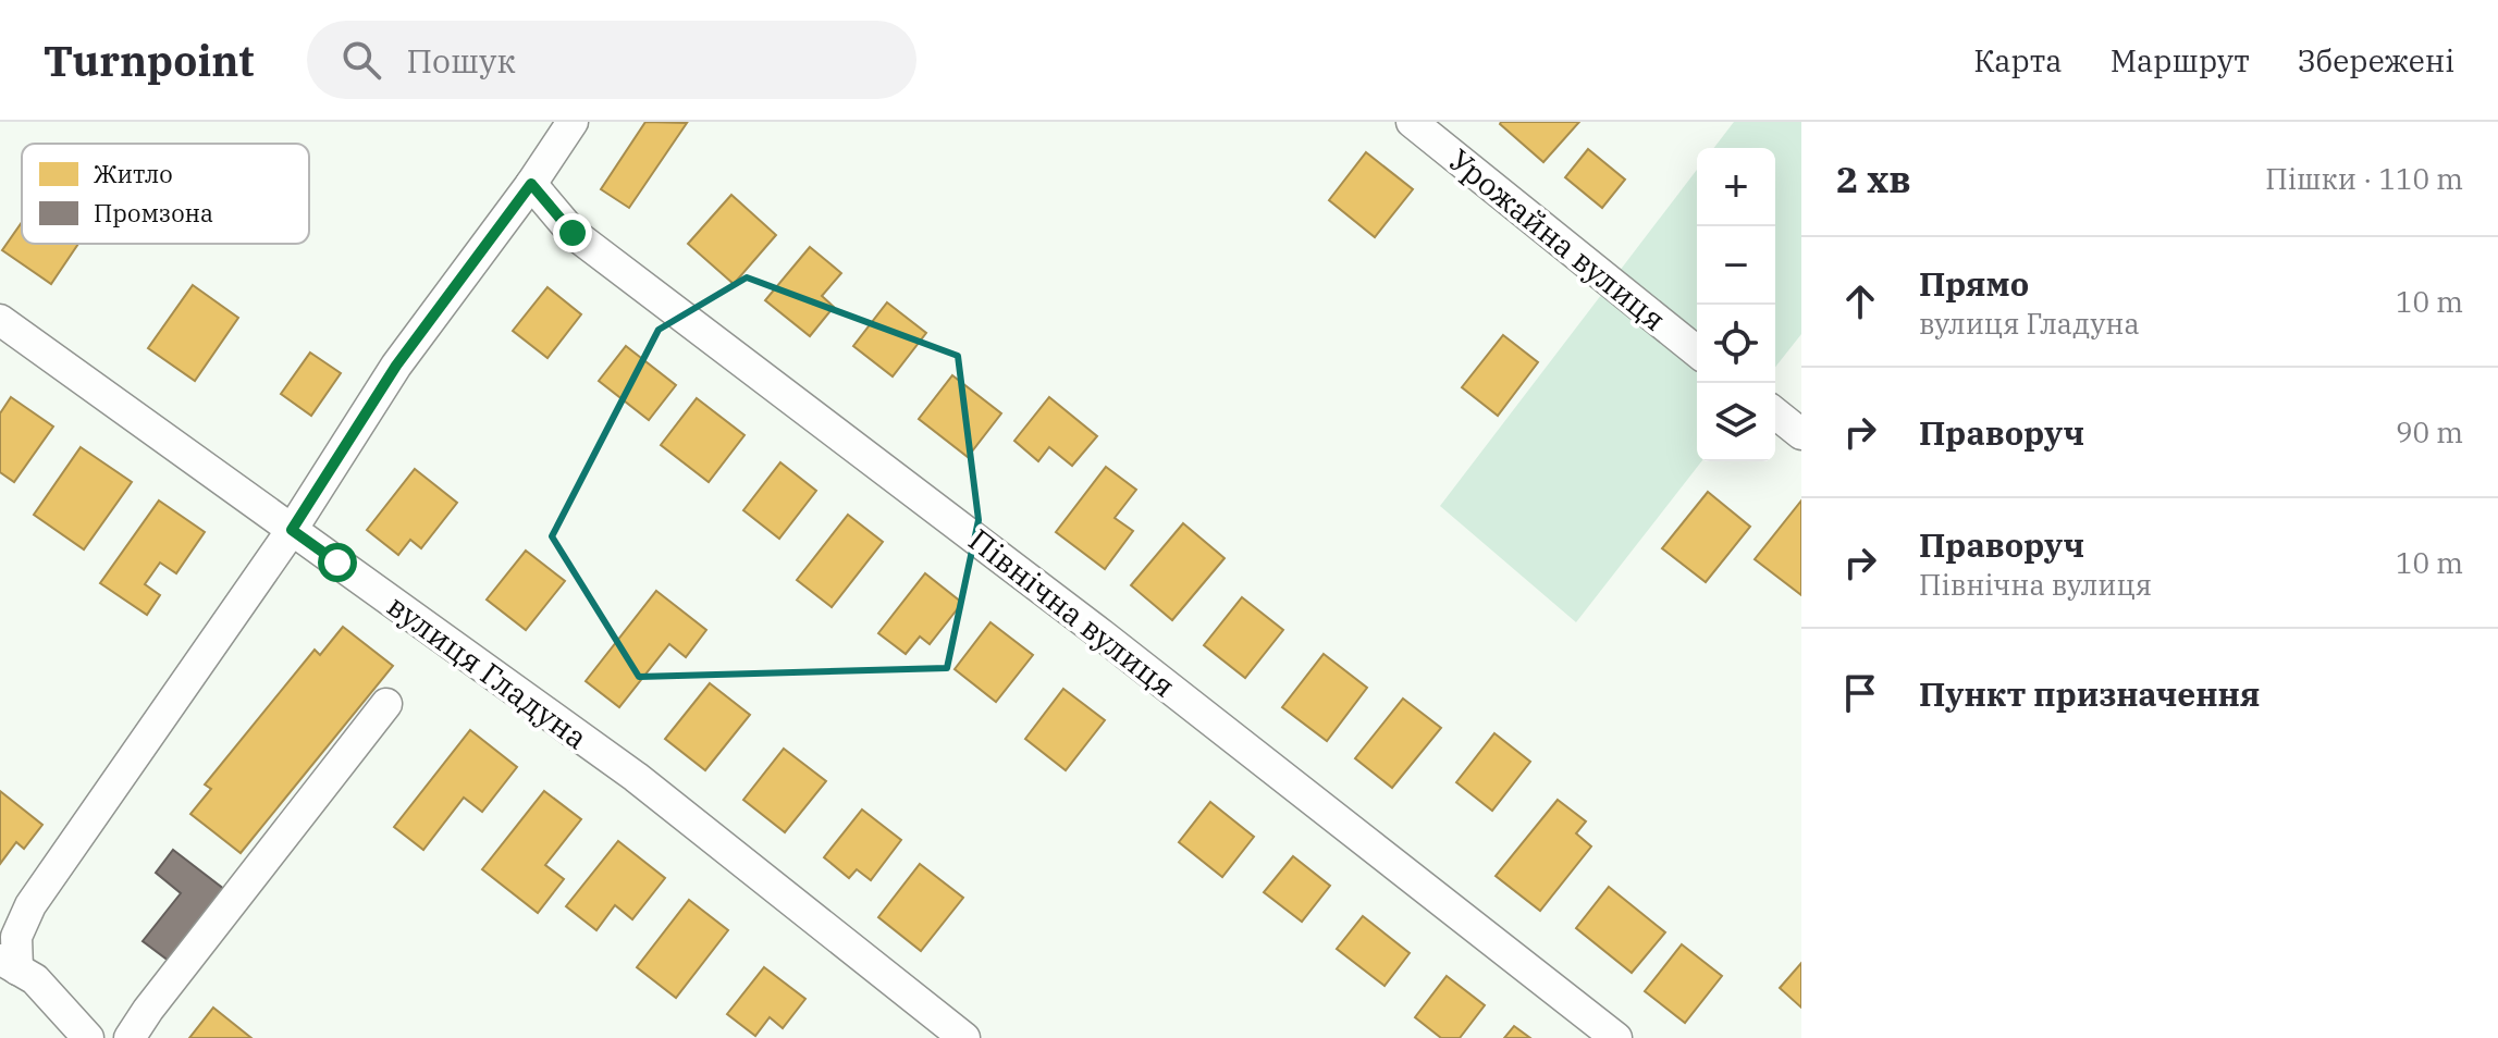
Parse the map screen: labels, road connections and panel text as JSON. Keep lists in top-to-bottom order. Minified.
{"streets":{"street":["Урожайна вулиця","Північна вулиця","вулиця Гладуна"]},"legend":["Житло","Промзона"],"page":{"header":"Turnpoint","search":"Пошук","nav":["Карта","Маршрут","Збережені"],"heading":["2 хв","Пішки · 110 m"],"map_buttons":["+","−"],"list":[["Прямо","вулиця Гладуна","10 m"],["Праворуч","90 m"],["Праворуч","Північна вулиця","10 m"],"Пункт призначення"]}}
